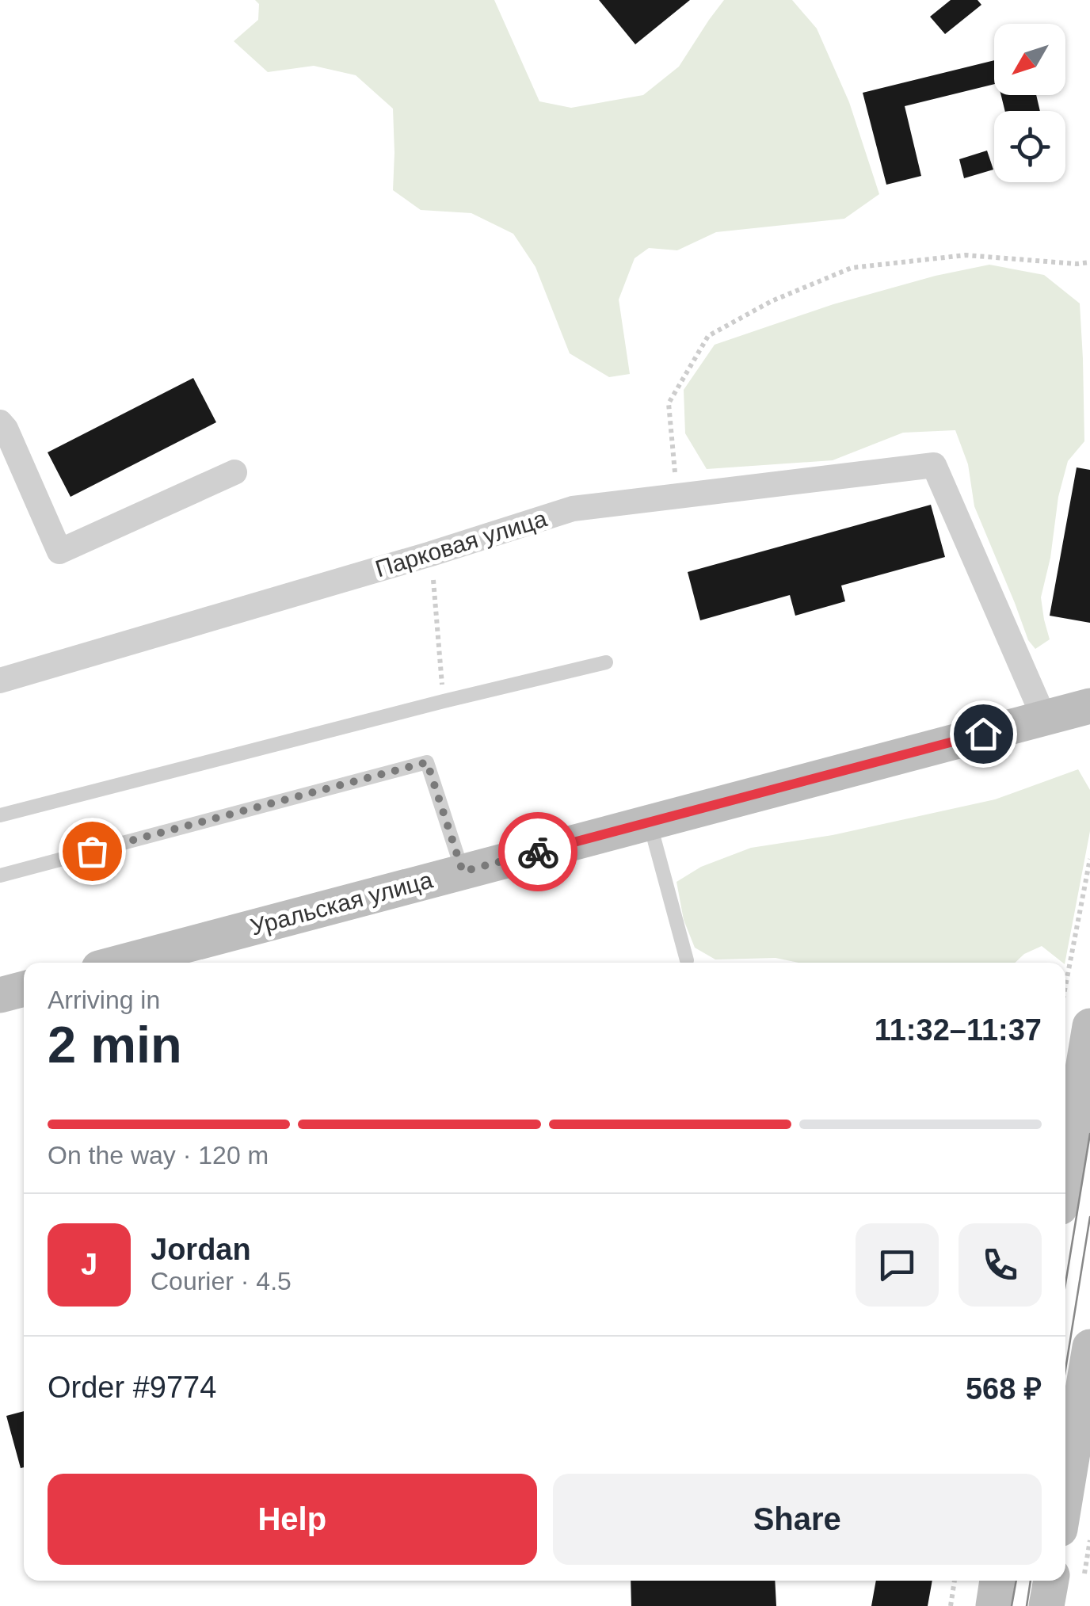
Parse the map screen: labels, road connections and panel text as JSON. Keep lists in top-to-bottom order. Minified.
{"streets":{"street":["Парковая улица","Уральская улица"]},"crossings":[["Парковая улица","Уральская улица"]],"north":"bottom left","page":{"heading":["2 min","Arriving in","11:32–11:37"],"panel":["Jordan","Courier · 4.5","Order #9774","568 ₽"],"bar":"On the way · 120 m","round":"J","buttons":["Help","Share"]}}
